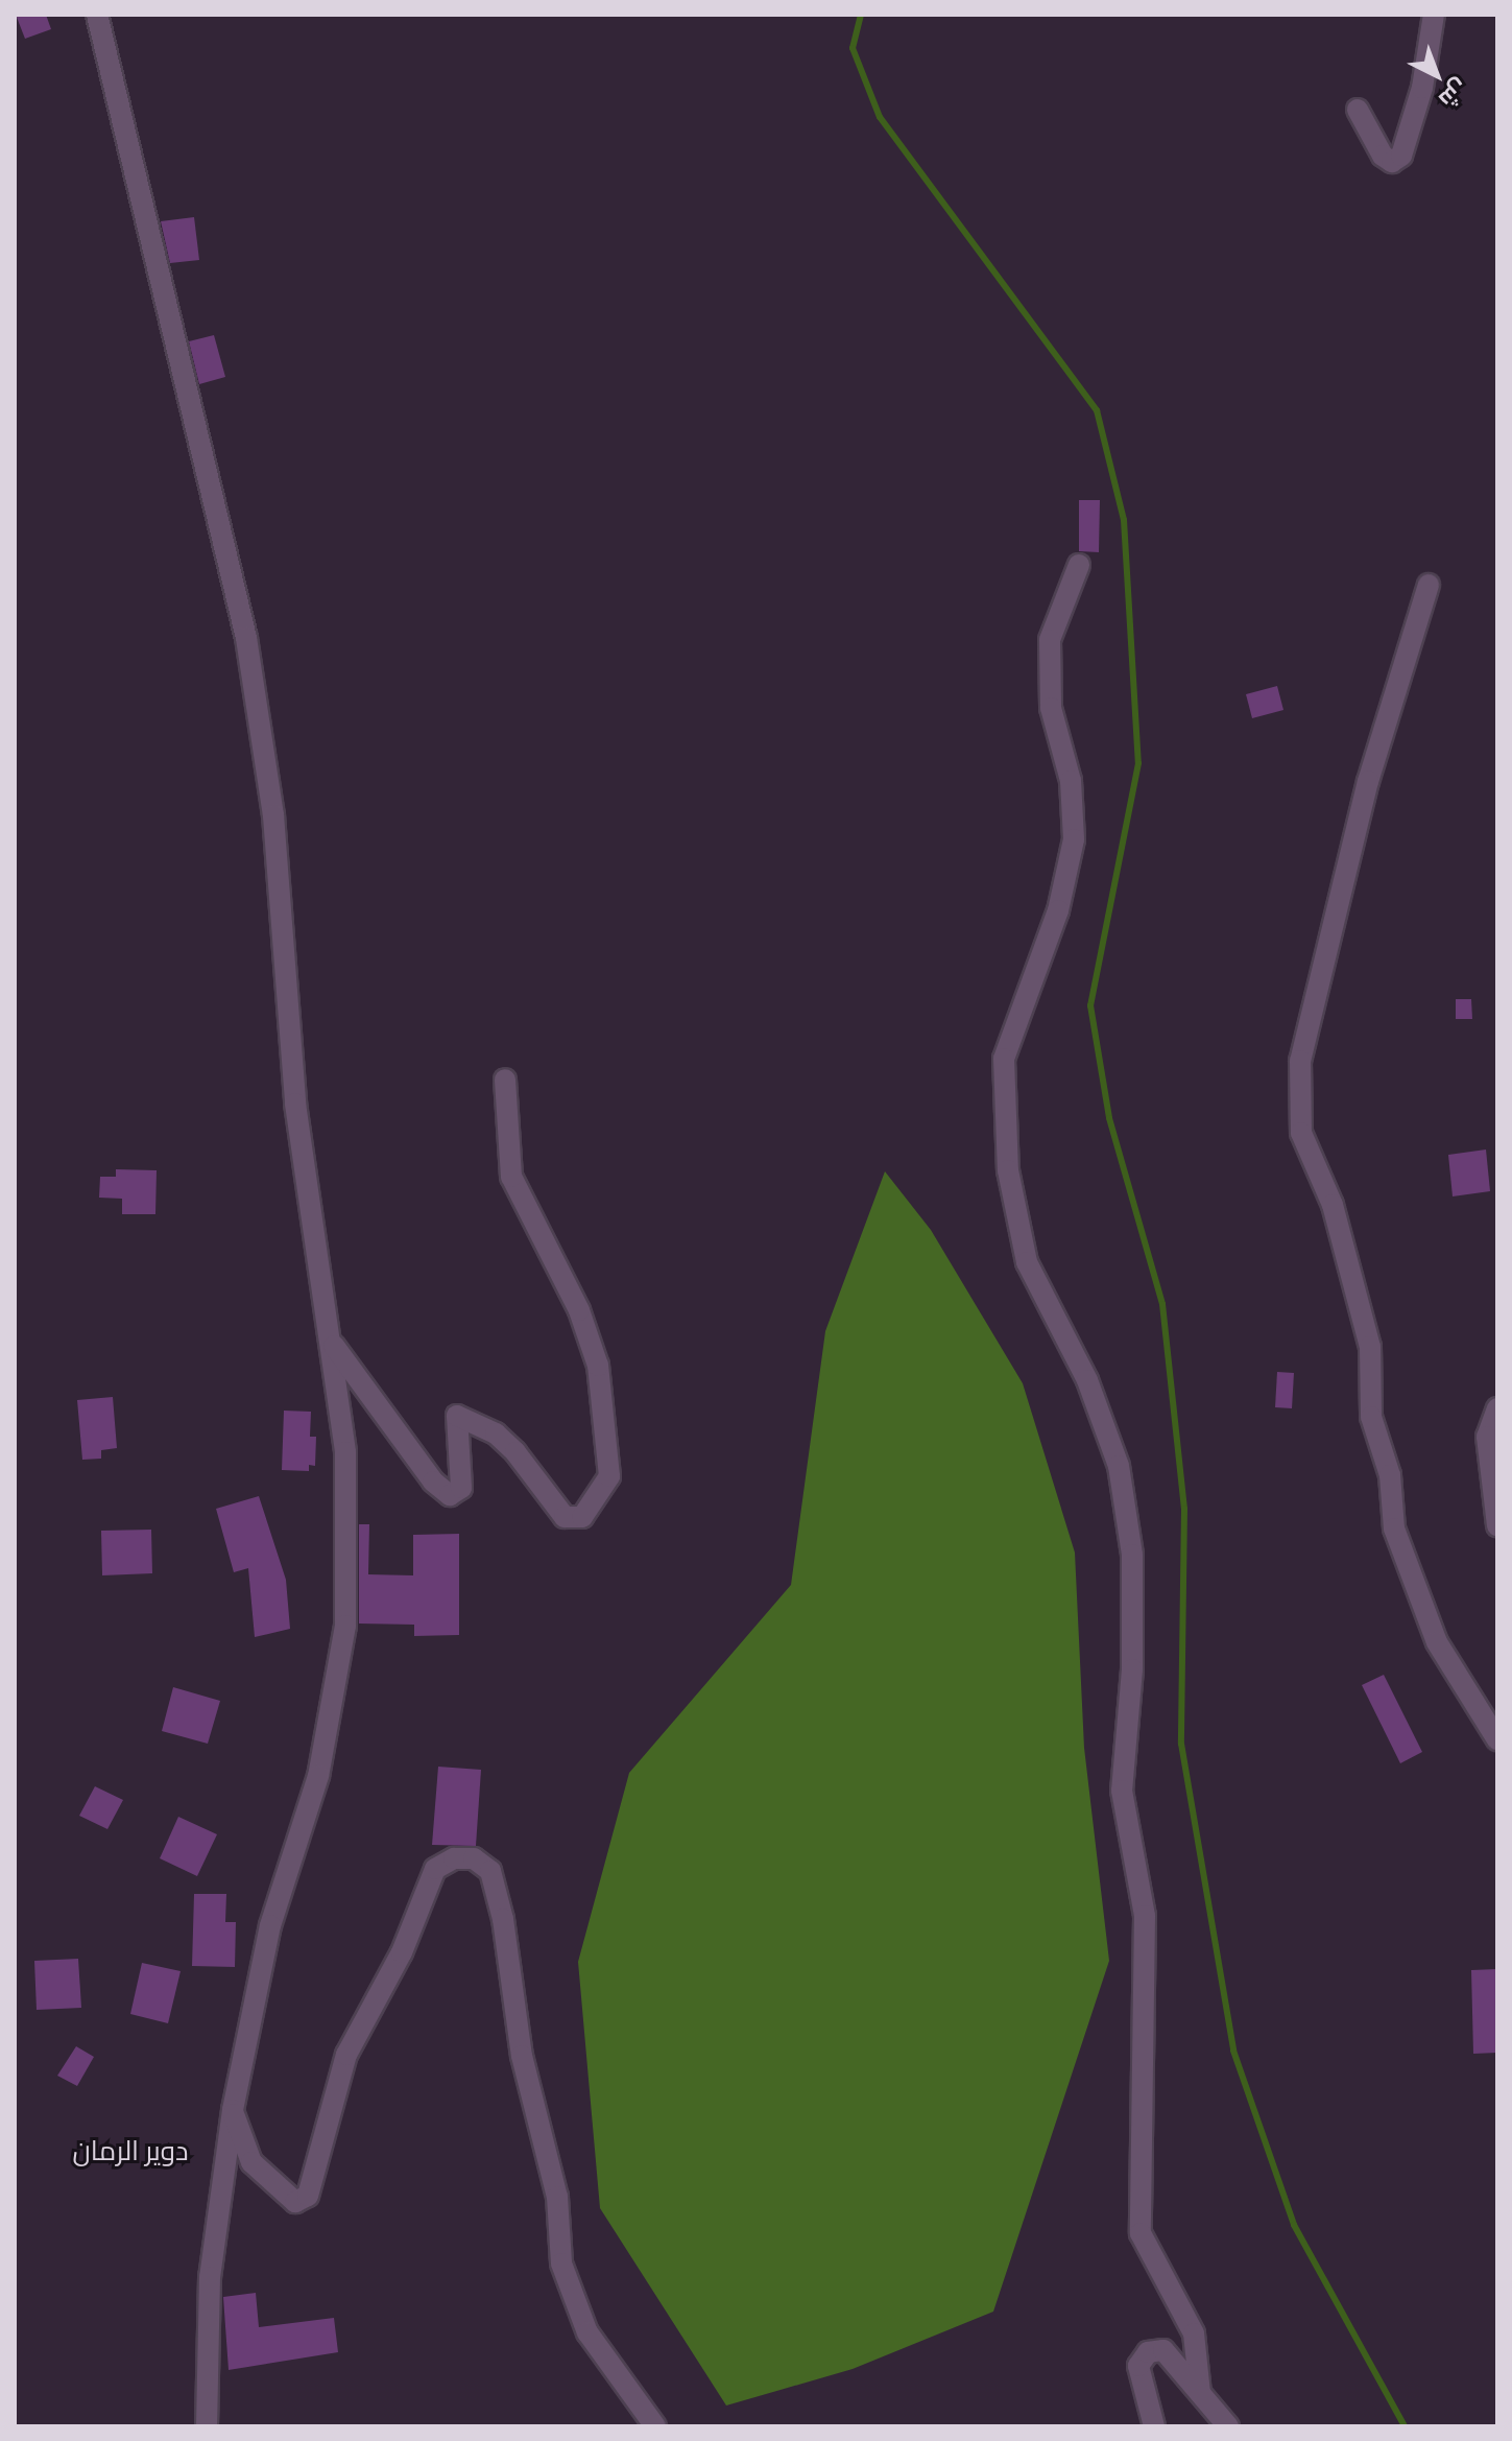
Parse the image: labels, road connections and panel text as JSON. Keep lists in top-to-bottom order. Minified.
{"districts":["دوير الرمان"],"north":"bottom right"}
